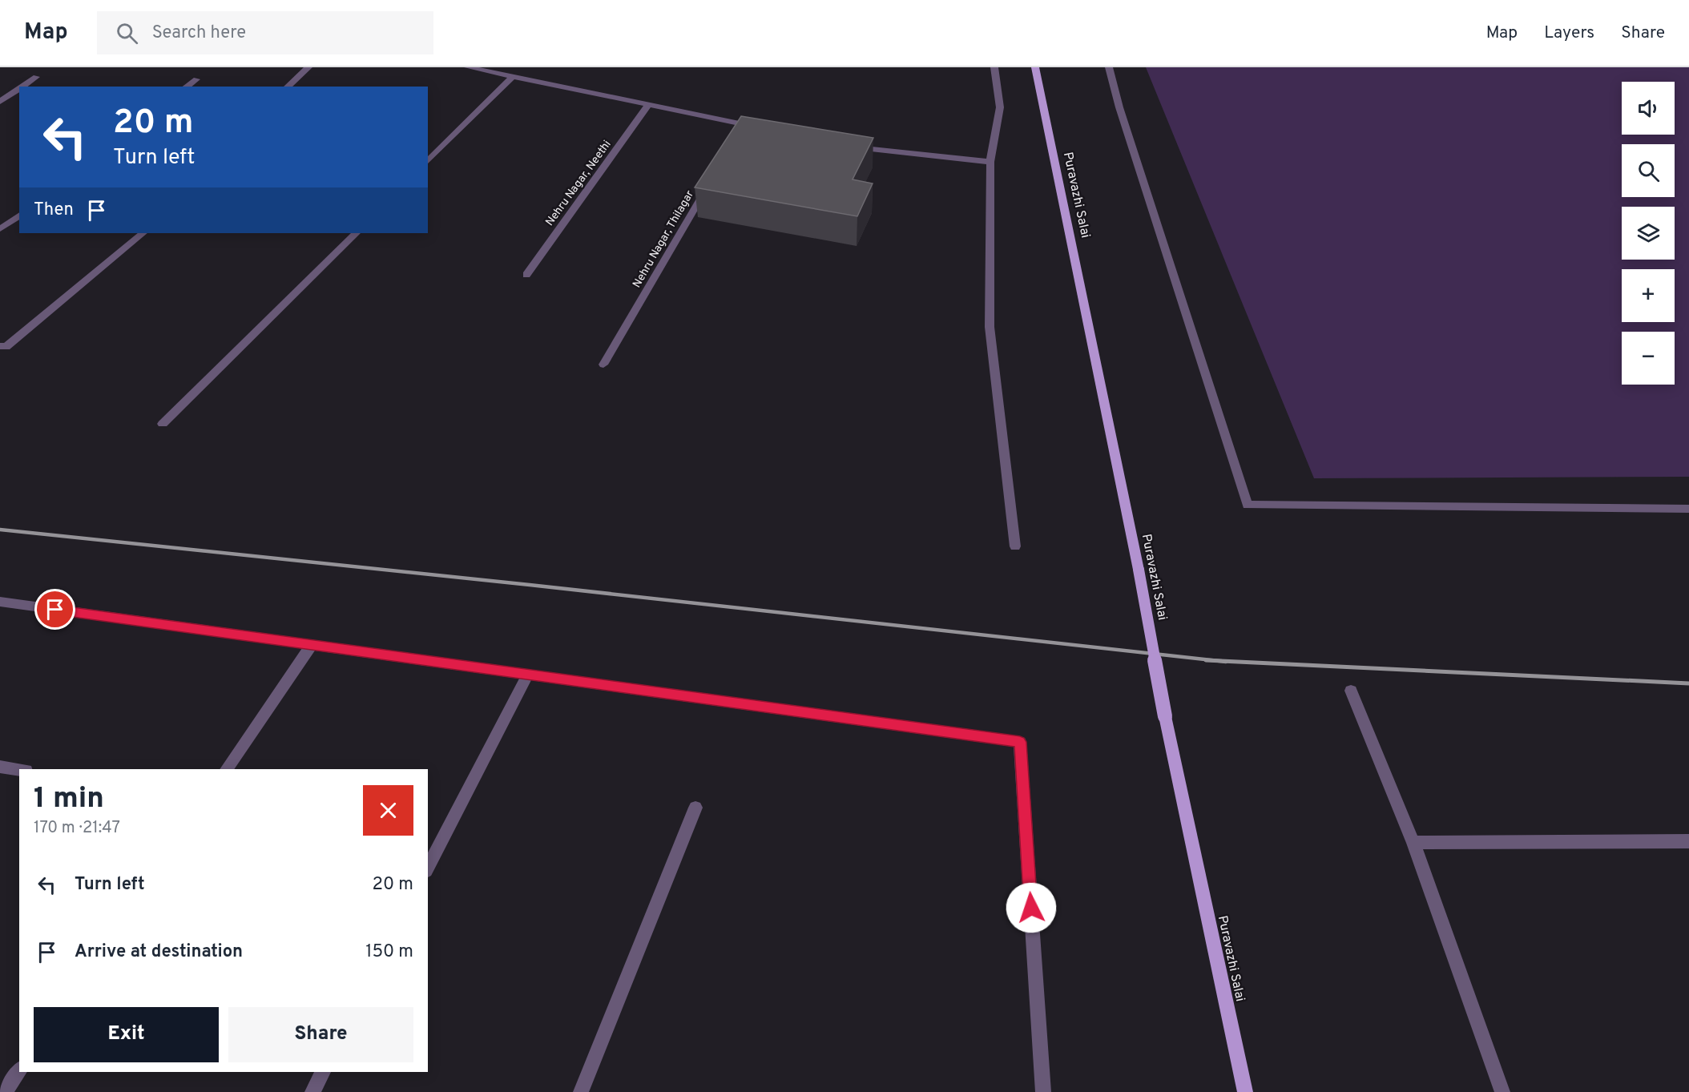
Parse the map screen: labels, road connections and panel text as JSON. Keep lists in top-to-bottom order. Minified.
{"streets":{"main road":["Puravazhi Salai"],"street":["Nehru Nagar, Neethi","Nehru Nagar, Thilagar"]},"page":{"header":"Map","search":"Search here","nav":["Map","Layers","Share"],"map_buttons":["+","−"],"turn":["20 m","Turn left"],"then":"Then","heading":["1 min","170 m · 21:47"],"list":[{"name":"Turn left","value":"20 m"},{"name":"Arrive at destination","value":"150 m"}],"buttons":["Exit","Share"]}}
